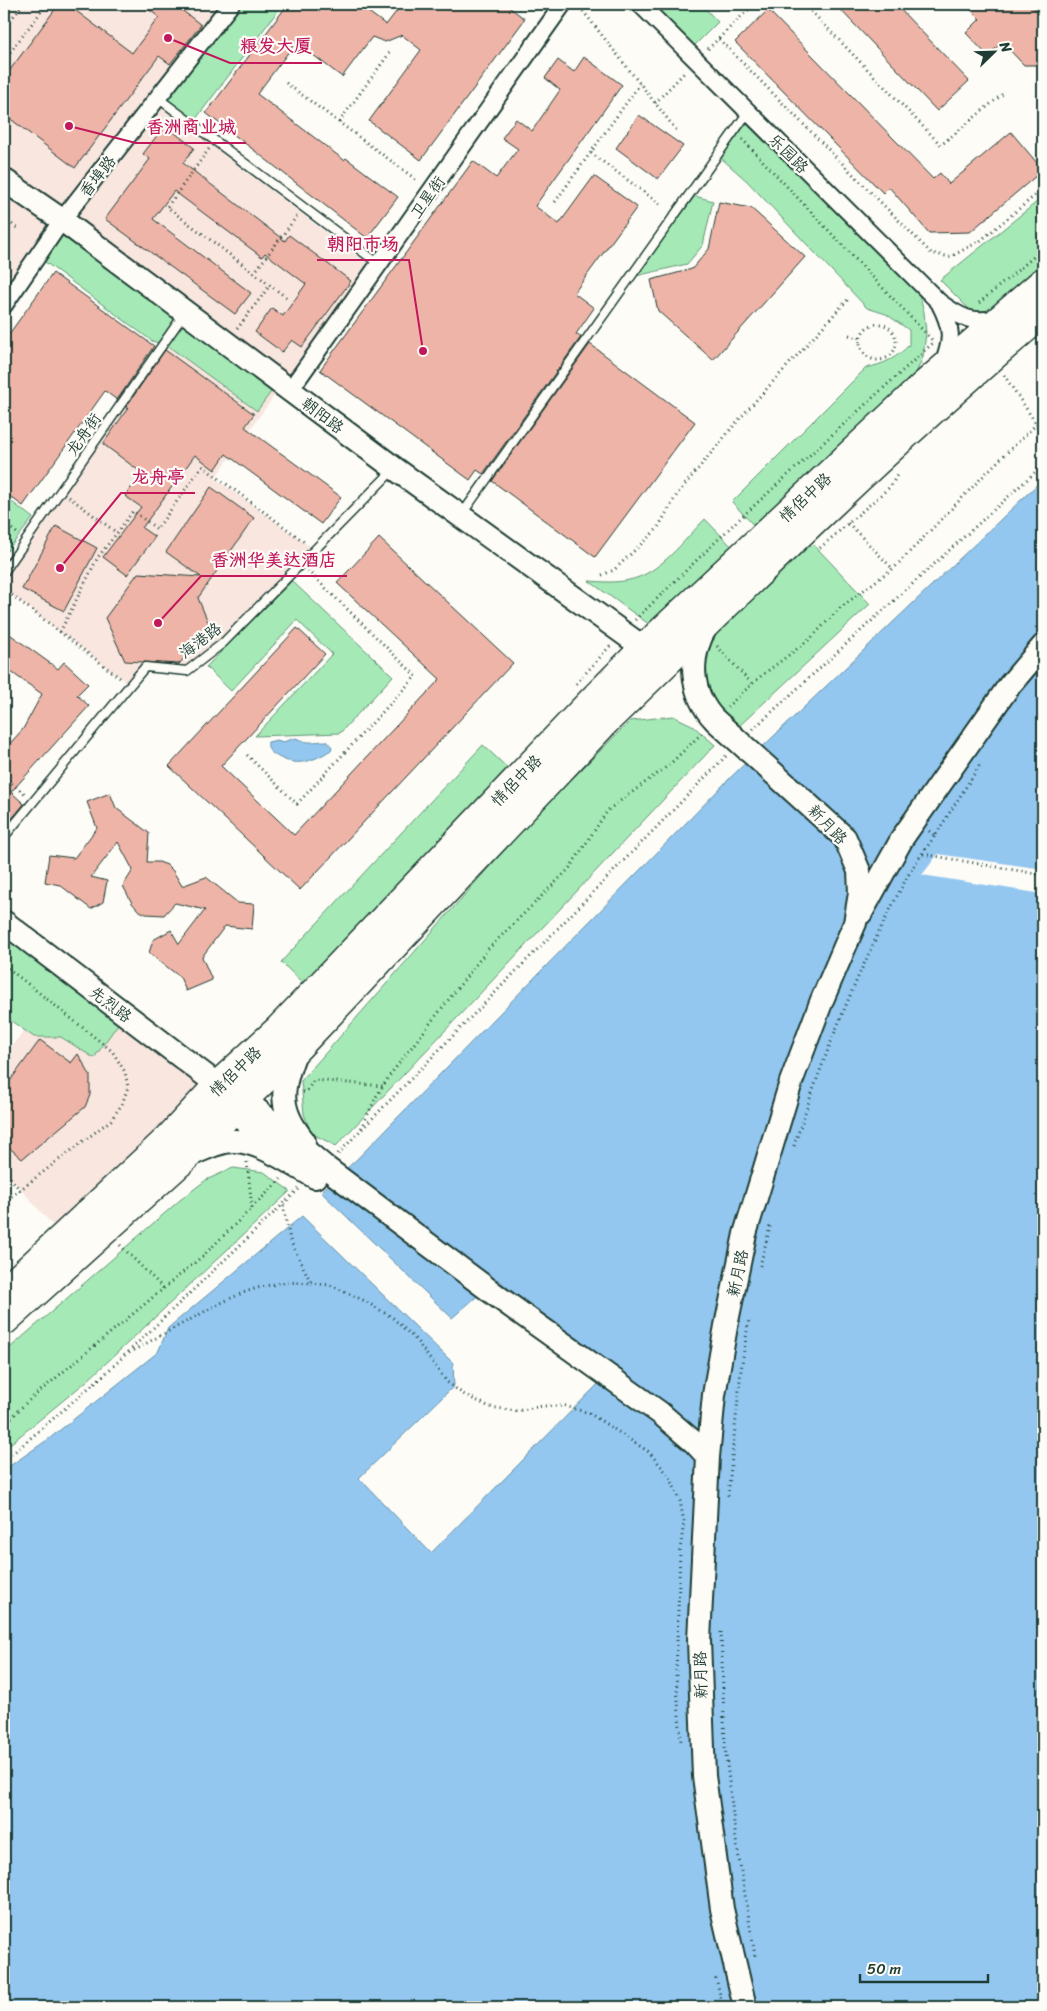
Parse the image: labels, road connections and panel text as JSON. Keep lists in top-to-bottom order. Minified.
{"streets":{"highway":["情侶中路"],"street":["乐园路","香埠路","卫星街","朝阳路","新月路","先烈路"],"lane":["龙舟街","海港路"]},"crossings":[["香埠路","朝阳路"],["卫星街","朝阳路"],["朝阳路","龙舟街"],["朝阳路","情侶中路"],["朝阳路","海港路"],["情侶中路","新月路"],["情侶中路","先烈路"]],"places":["粮发大厦","香洲商业城","朝阳市场","龙舟亭","香洲华美达酒店"],"scale_bar":"50 m","north":"top right"}
